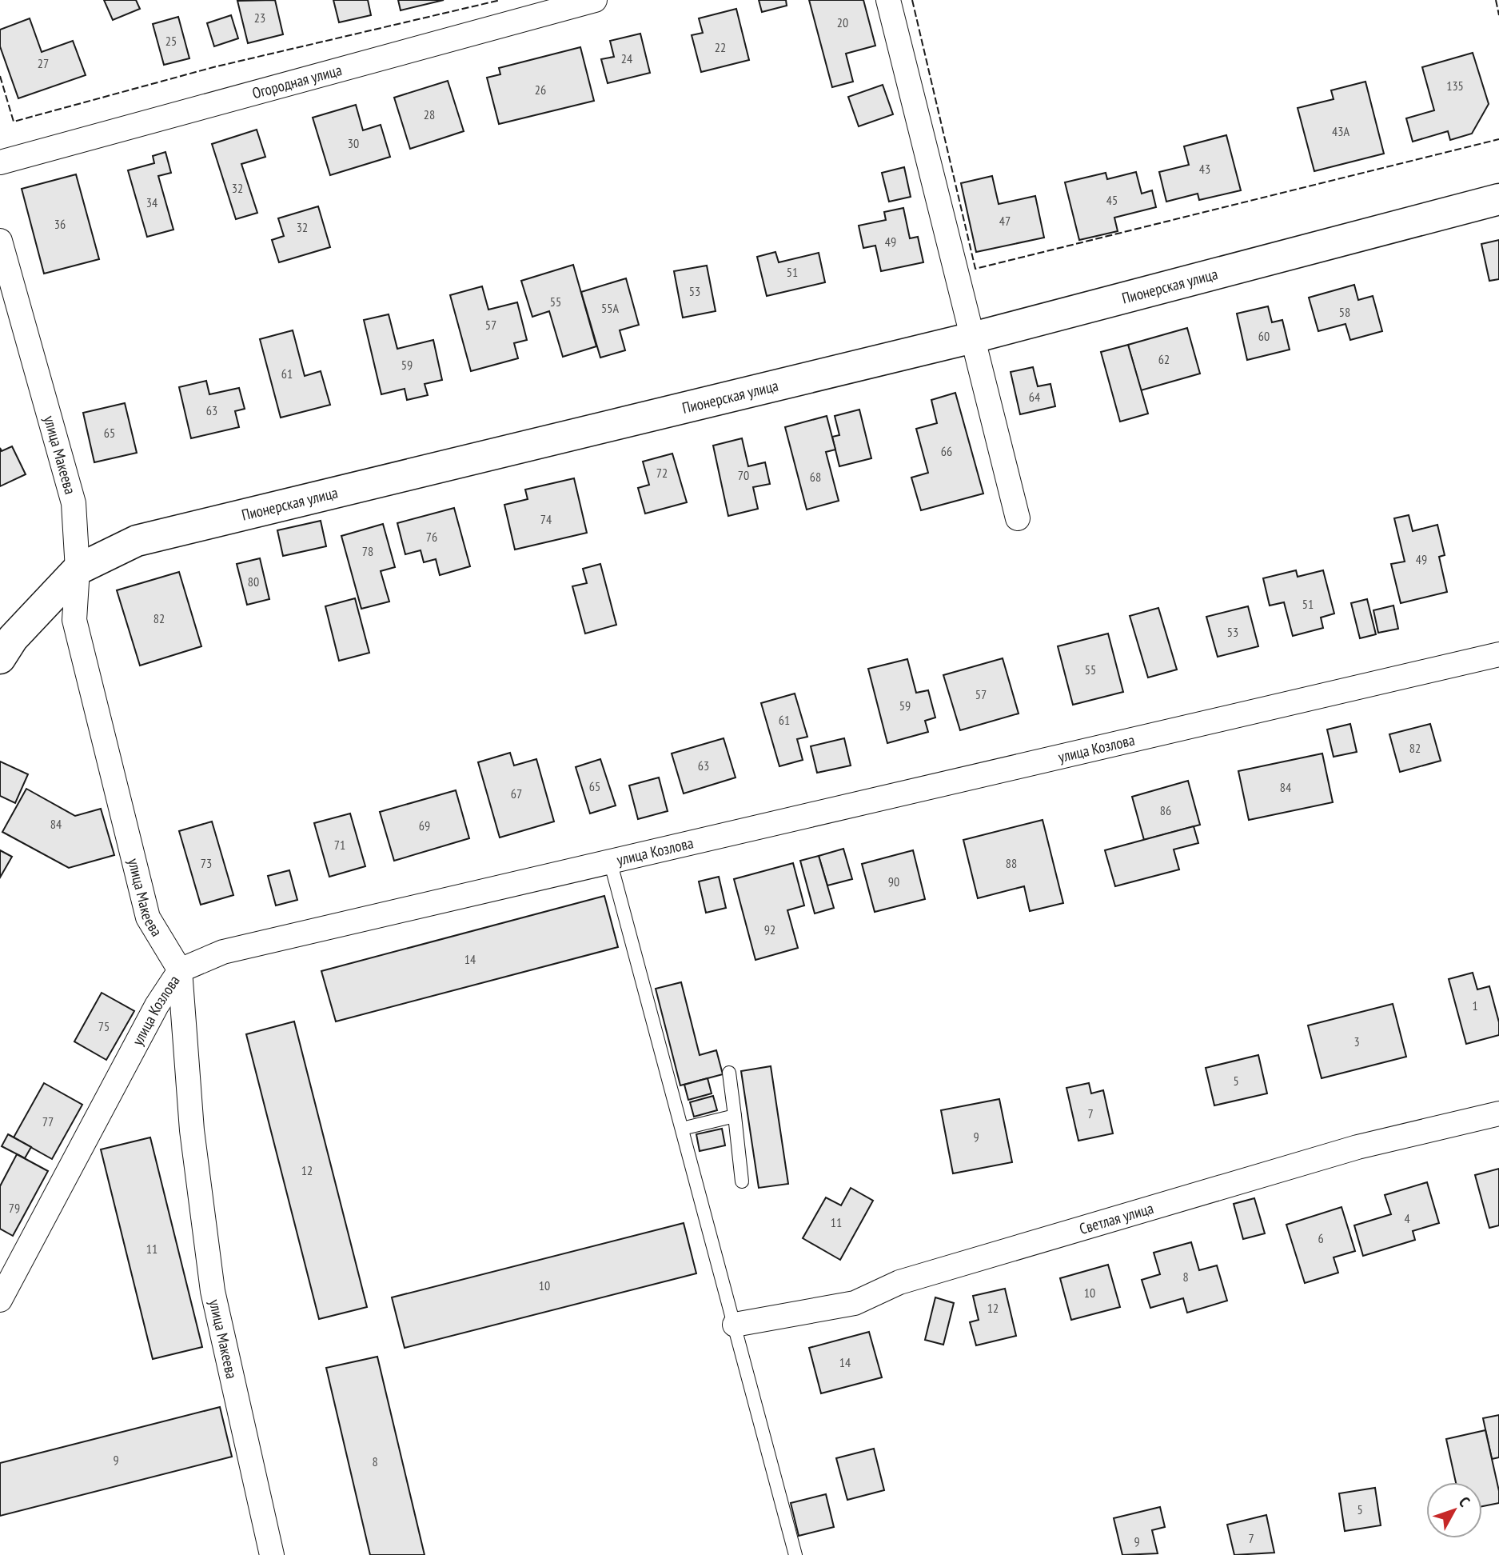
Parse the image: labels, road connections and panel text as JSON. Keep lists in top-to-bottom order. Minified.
{"streets":{"street":["Огородная улица","Пионерская улица","улица Макеева","улица Козлова","Светлая улица"]},"crossings":[["Пионерская улица","улица Макеева"],["улица Макеева","улица Козлова"]],"house_numbers":["23","20","25","22","24","27","135","26","28","43А","30","43","32","45","34","47","36","32","49","51","53","55","55А","58","57","60","62","59","61","64","63","65","66","72","70","68","74","76","78","49","80","51","82","53","55","57","59","61","82","63","65","84","67","86","84","69","71","73","88","90","92","14","1","75","3","5","7","77","9","12","79","4","11","6","11","8","10","10","12","14","9","8","5","7","9"],"north":"top right"}
